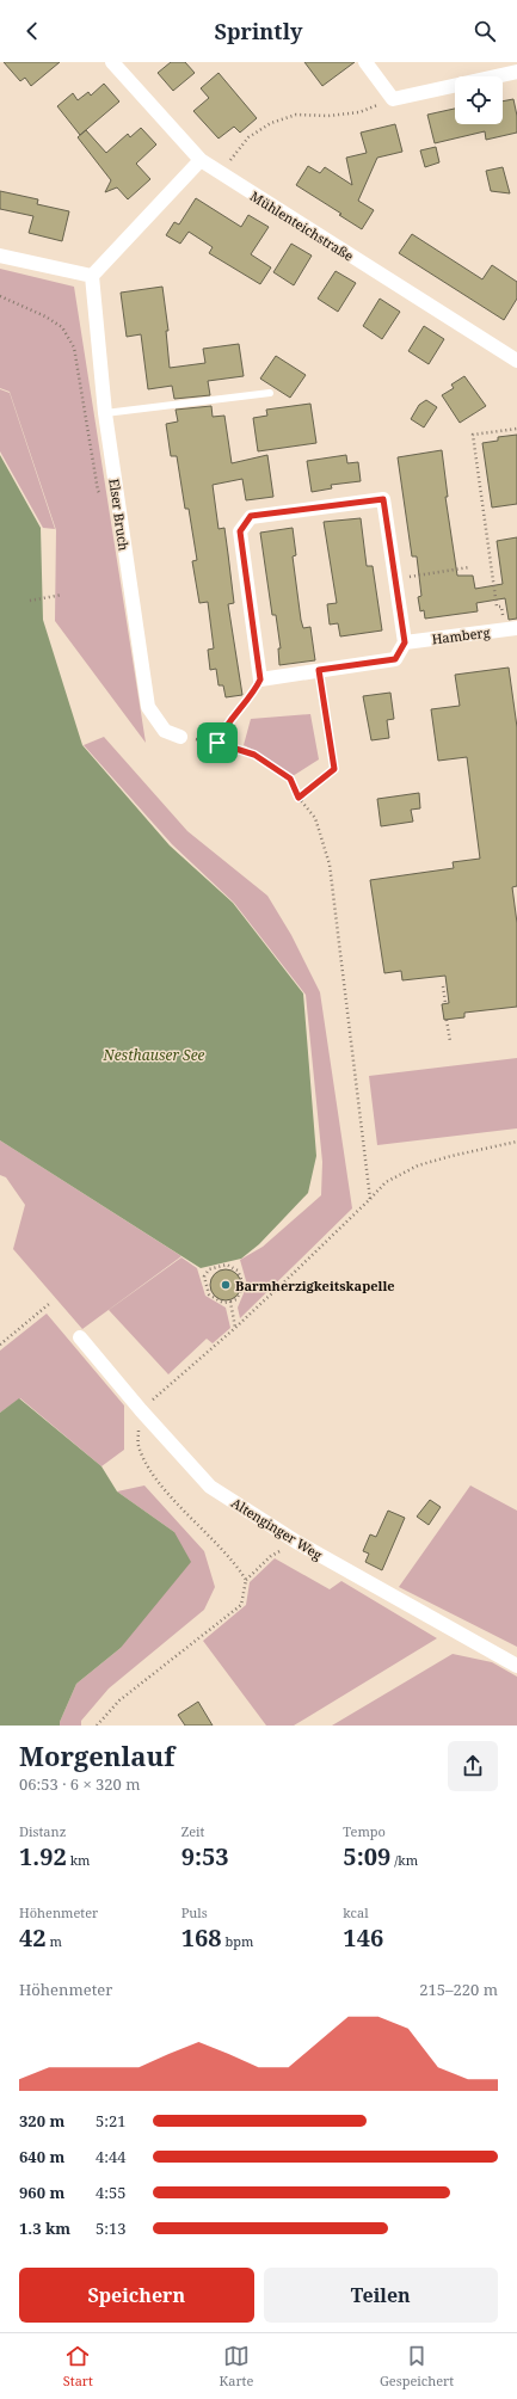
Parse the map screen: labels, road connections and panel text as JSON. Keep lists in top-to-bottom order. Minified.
{"streets":{"street":["Mühlenteichstraße","Elser Bruch","Hamberg","Altenginger Weg"]},"water":["Nesthauser See"],"places":["Barmherzigkeitskapelle"],"page":{"header":"Sprintly","heading":["Morgenlauf","06:53 · 6 × 320 m"],"stats":[["Distanz","1.92 km"],["Zeit","9:53"],["Tempo","5:09 /km"],["Höhenmeter","42 m"],["Puls","168 bpm"],["kcal","146"]],"chart":["Höhenmeter","215–220 m"],"list":[{"name":"320 m","note":"5:21"},{"name":"640 m","note":"4:44"},{"name":"960 m","note":"4:55"},{"name":"1.3 km","note":"5:13"}],"buttons":["Speichern","Teilen"],"tabs":["Start","Karte","Gespeichert"]}}
